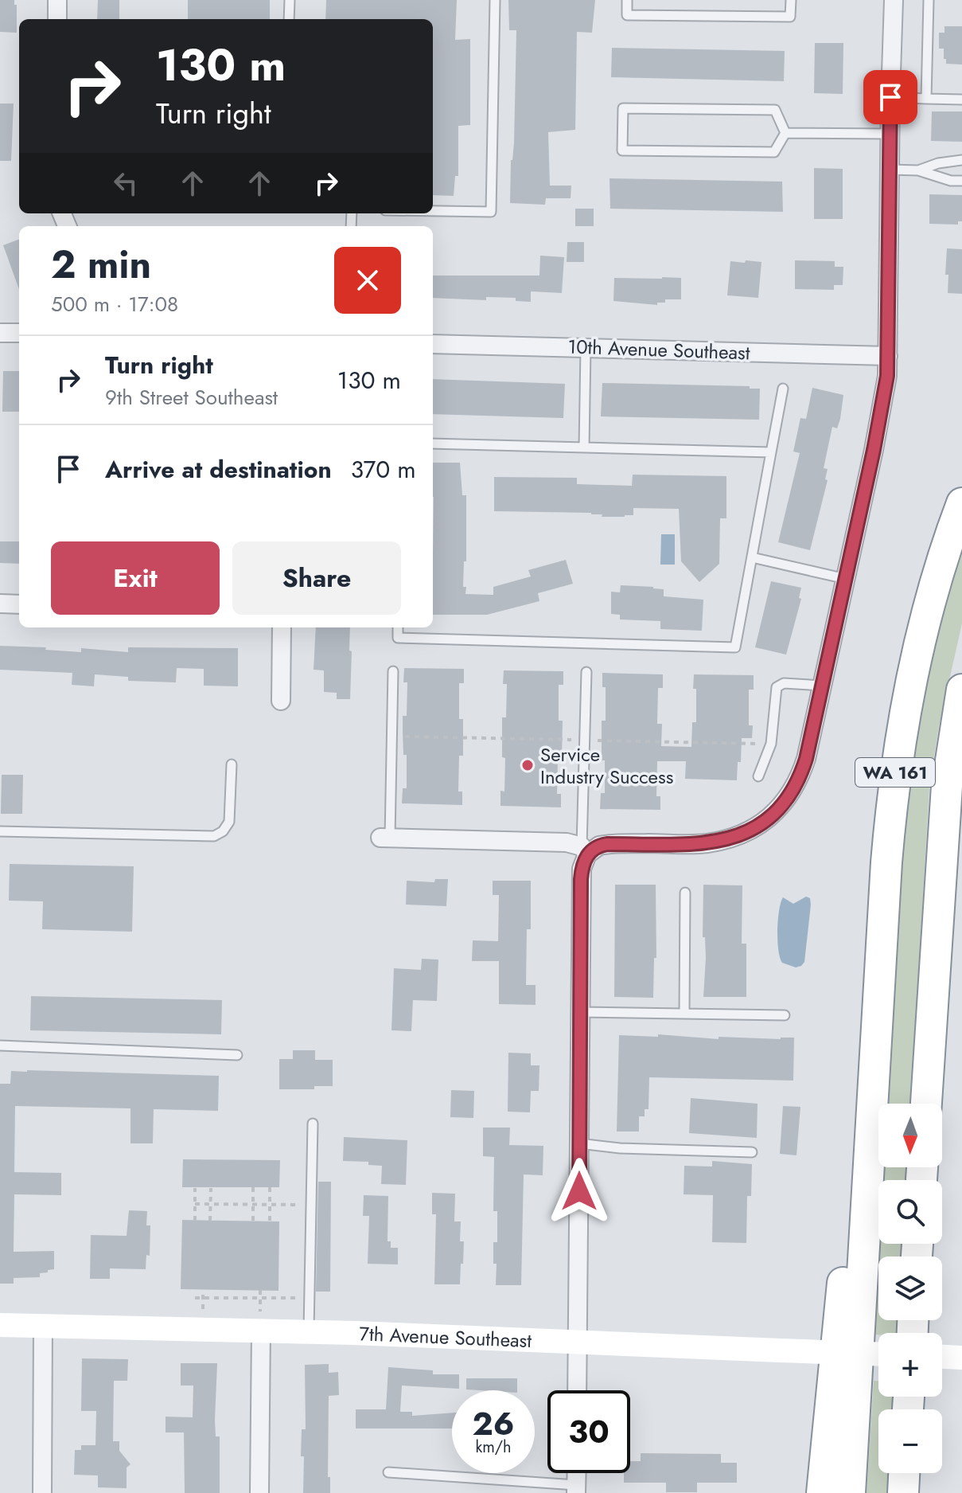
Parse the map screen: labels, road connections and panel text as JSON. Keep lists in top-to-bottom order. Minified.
{"streets":{"highway":["WA 161"],"street":["10th Avenue Southeast","7th Avenue Southeast"]},"places":["Service Industry Success"],"north":"bottom","page":{"turn":["130 m","Turn right"],"heading":["2 min","500 m · 17:08"],"list":[{"name":"Turn right","note":"9th Street Southeast","value":"130 m"},{"name":"Arrive at destination","value":"370 m"}],"buttons":["Exit","Share"],"map_buttons":["+","−"],"speed":"26 km/h","limit":"30"}}
